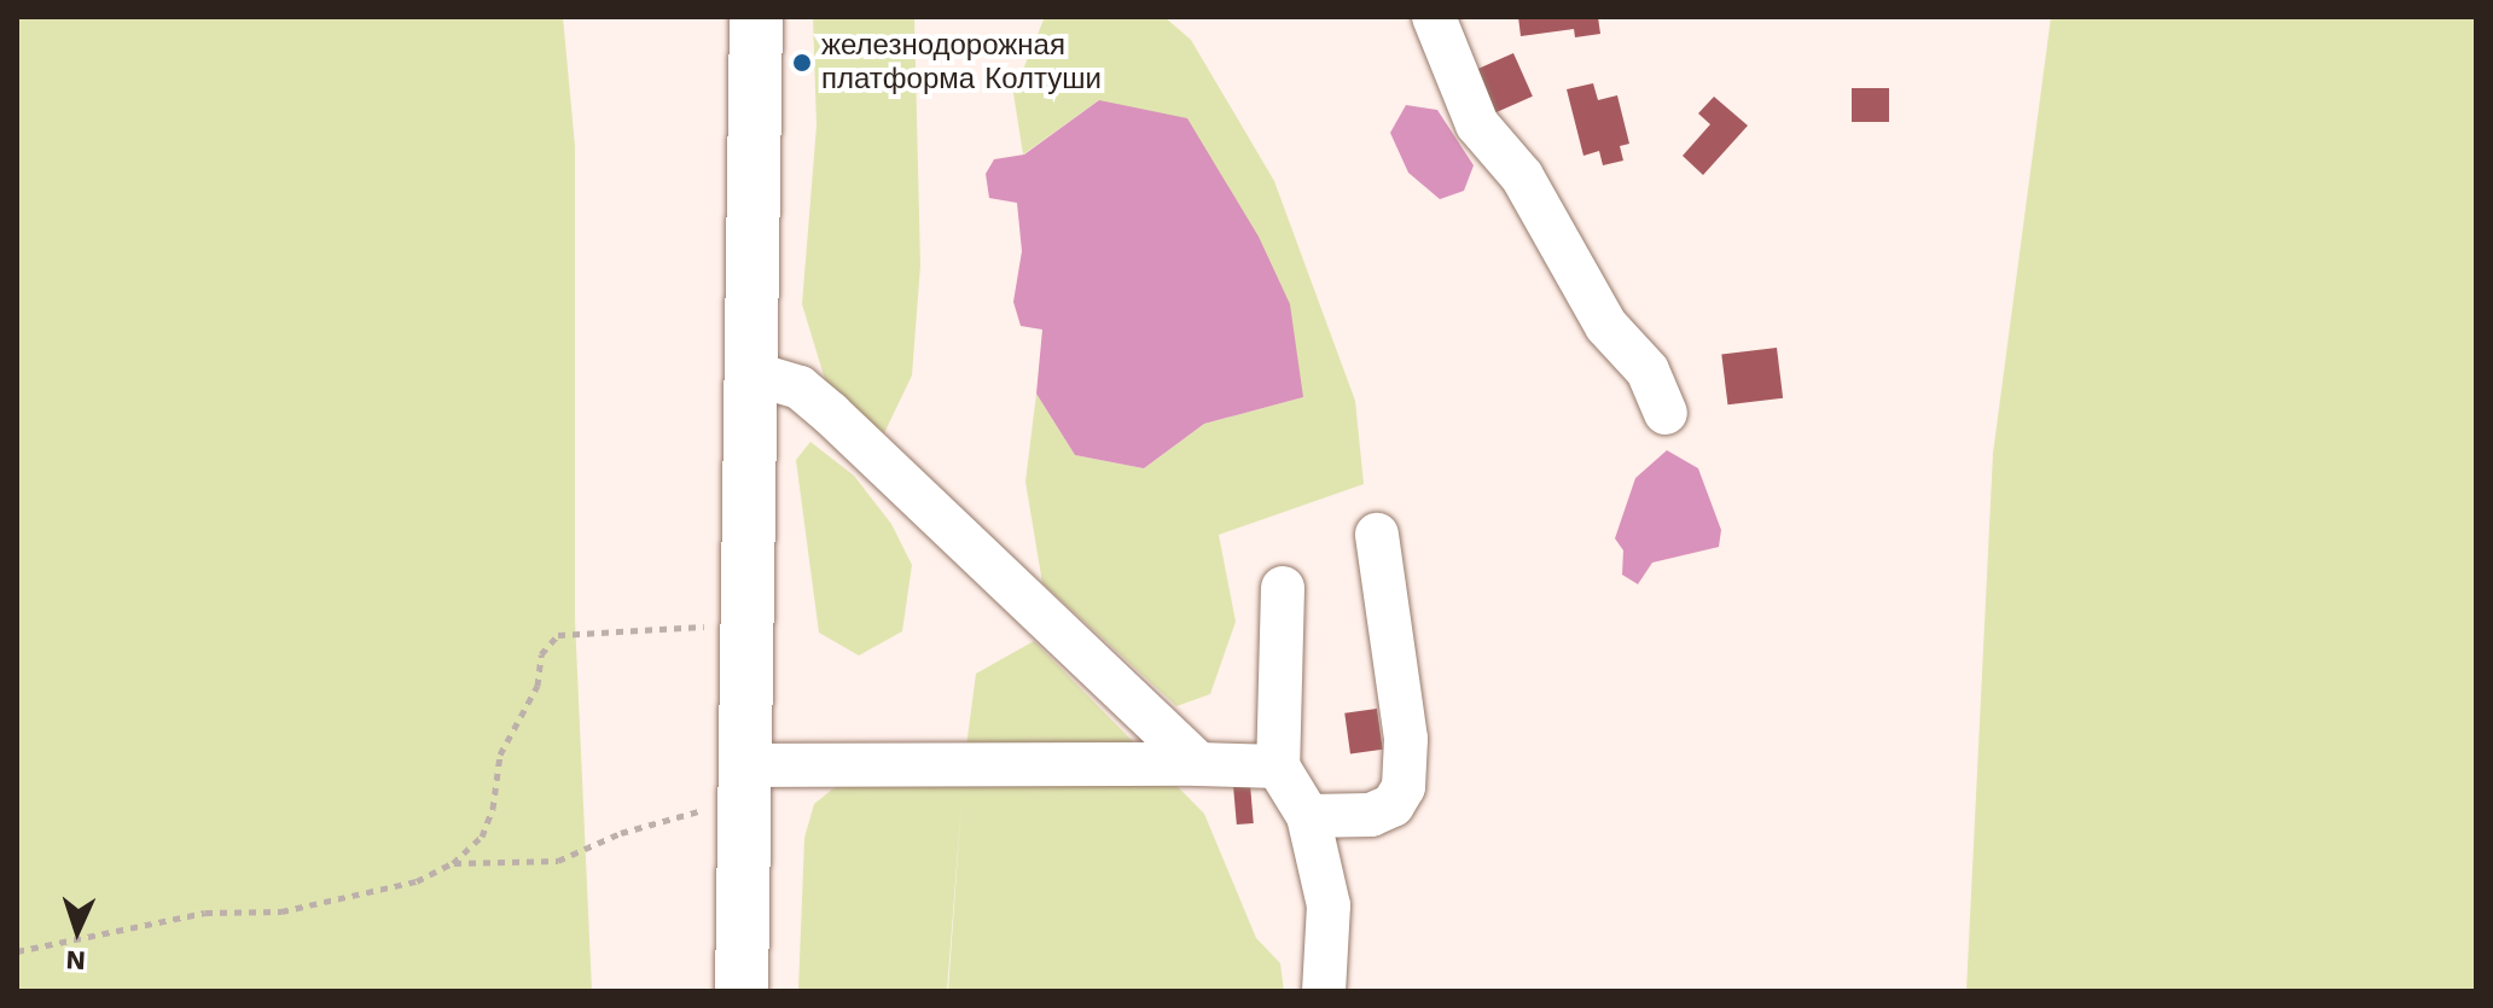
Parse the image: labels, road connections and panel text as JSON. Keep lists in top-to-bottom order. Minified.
{"places":["железнодорожная платформа Колтуши"],"north":"bottom"}
